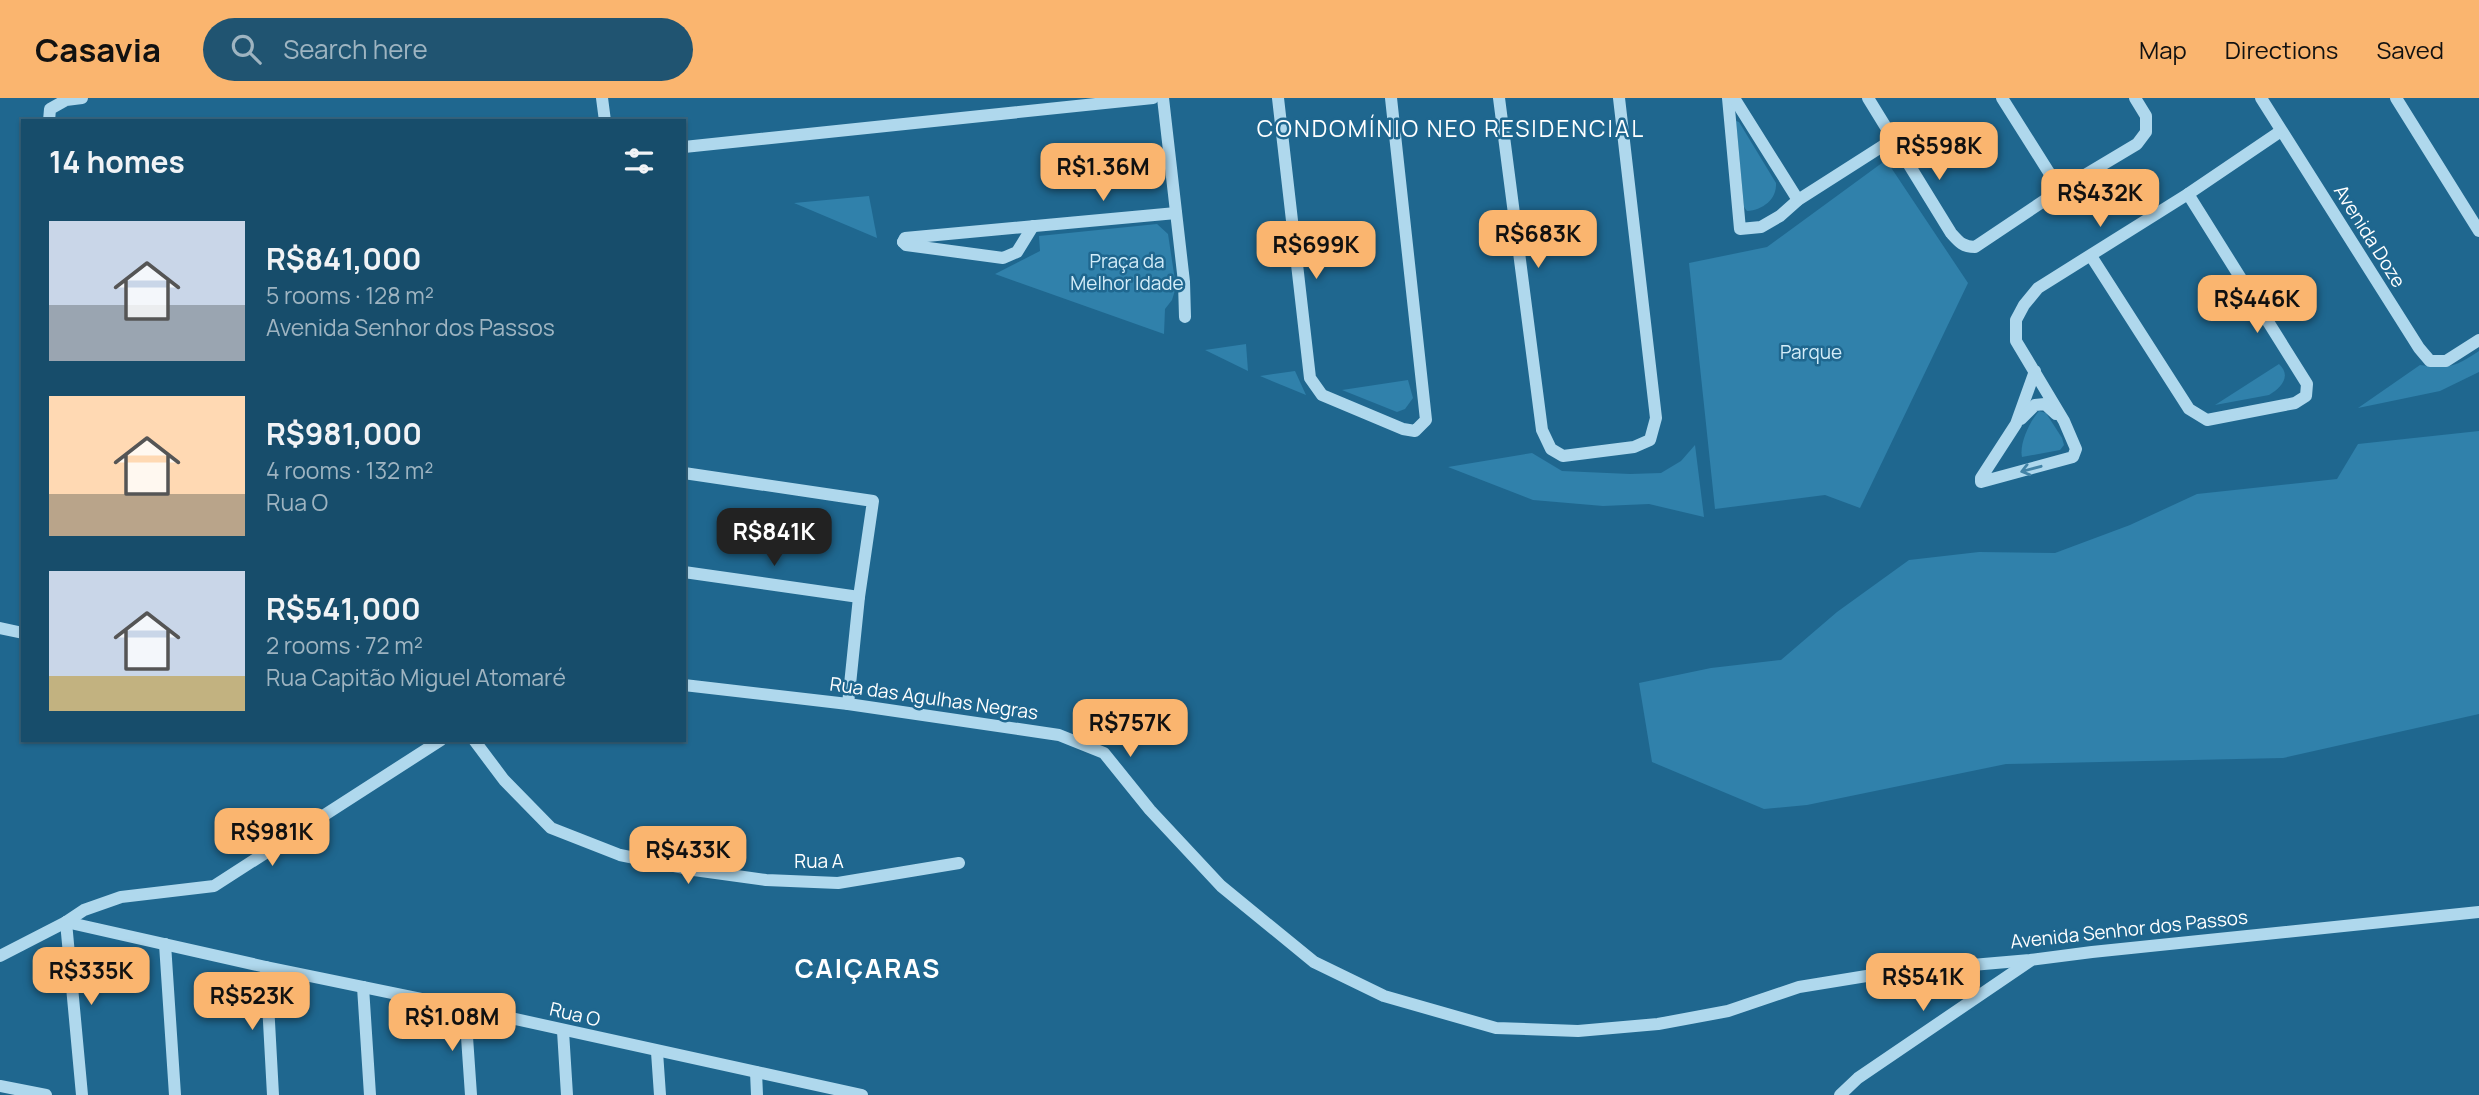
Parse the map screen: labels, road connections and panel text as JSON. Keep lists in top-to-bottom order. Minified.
{"streets":{"street":["Avenida Doze","Rua das Agulhas Negras","Rua A","Avenida Senhor dos Passos","Rua O"]},"crossings":[["Rua das Agulhas Negras","Avenida Senhor dos Passos"]],"districts":["CONDOMÍNIO NEO RESIDENCIAL","CAIÇARAS"],"parks":["Praça da Melhor Idade","Parque"],"page":{"header":"Casavia","search":"Search here","nav":["Map","Directions","Saved"],"heading":"14 homes","price":["R$598K","R$1.36M","R$432K","R$683K","R$699K","R$446K","R$841K","R$757K","R$981K","R$433K","R$335K","R$541K","R$523K","R$1.08M"],"list":[{"name":"R$841,000","note":"5 rooms · 128 m² · Avenida Senhor dos Passos"},{"name":"R$981,000","note":"4 rooms · 132 m² · Rua O"},{"name":"R$541,000","note":"2 rooms · 72 m² · Rua Capitão Miguel Atomaré"}]}}
